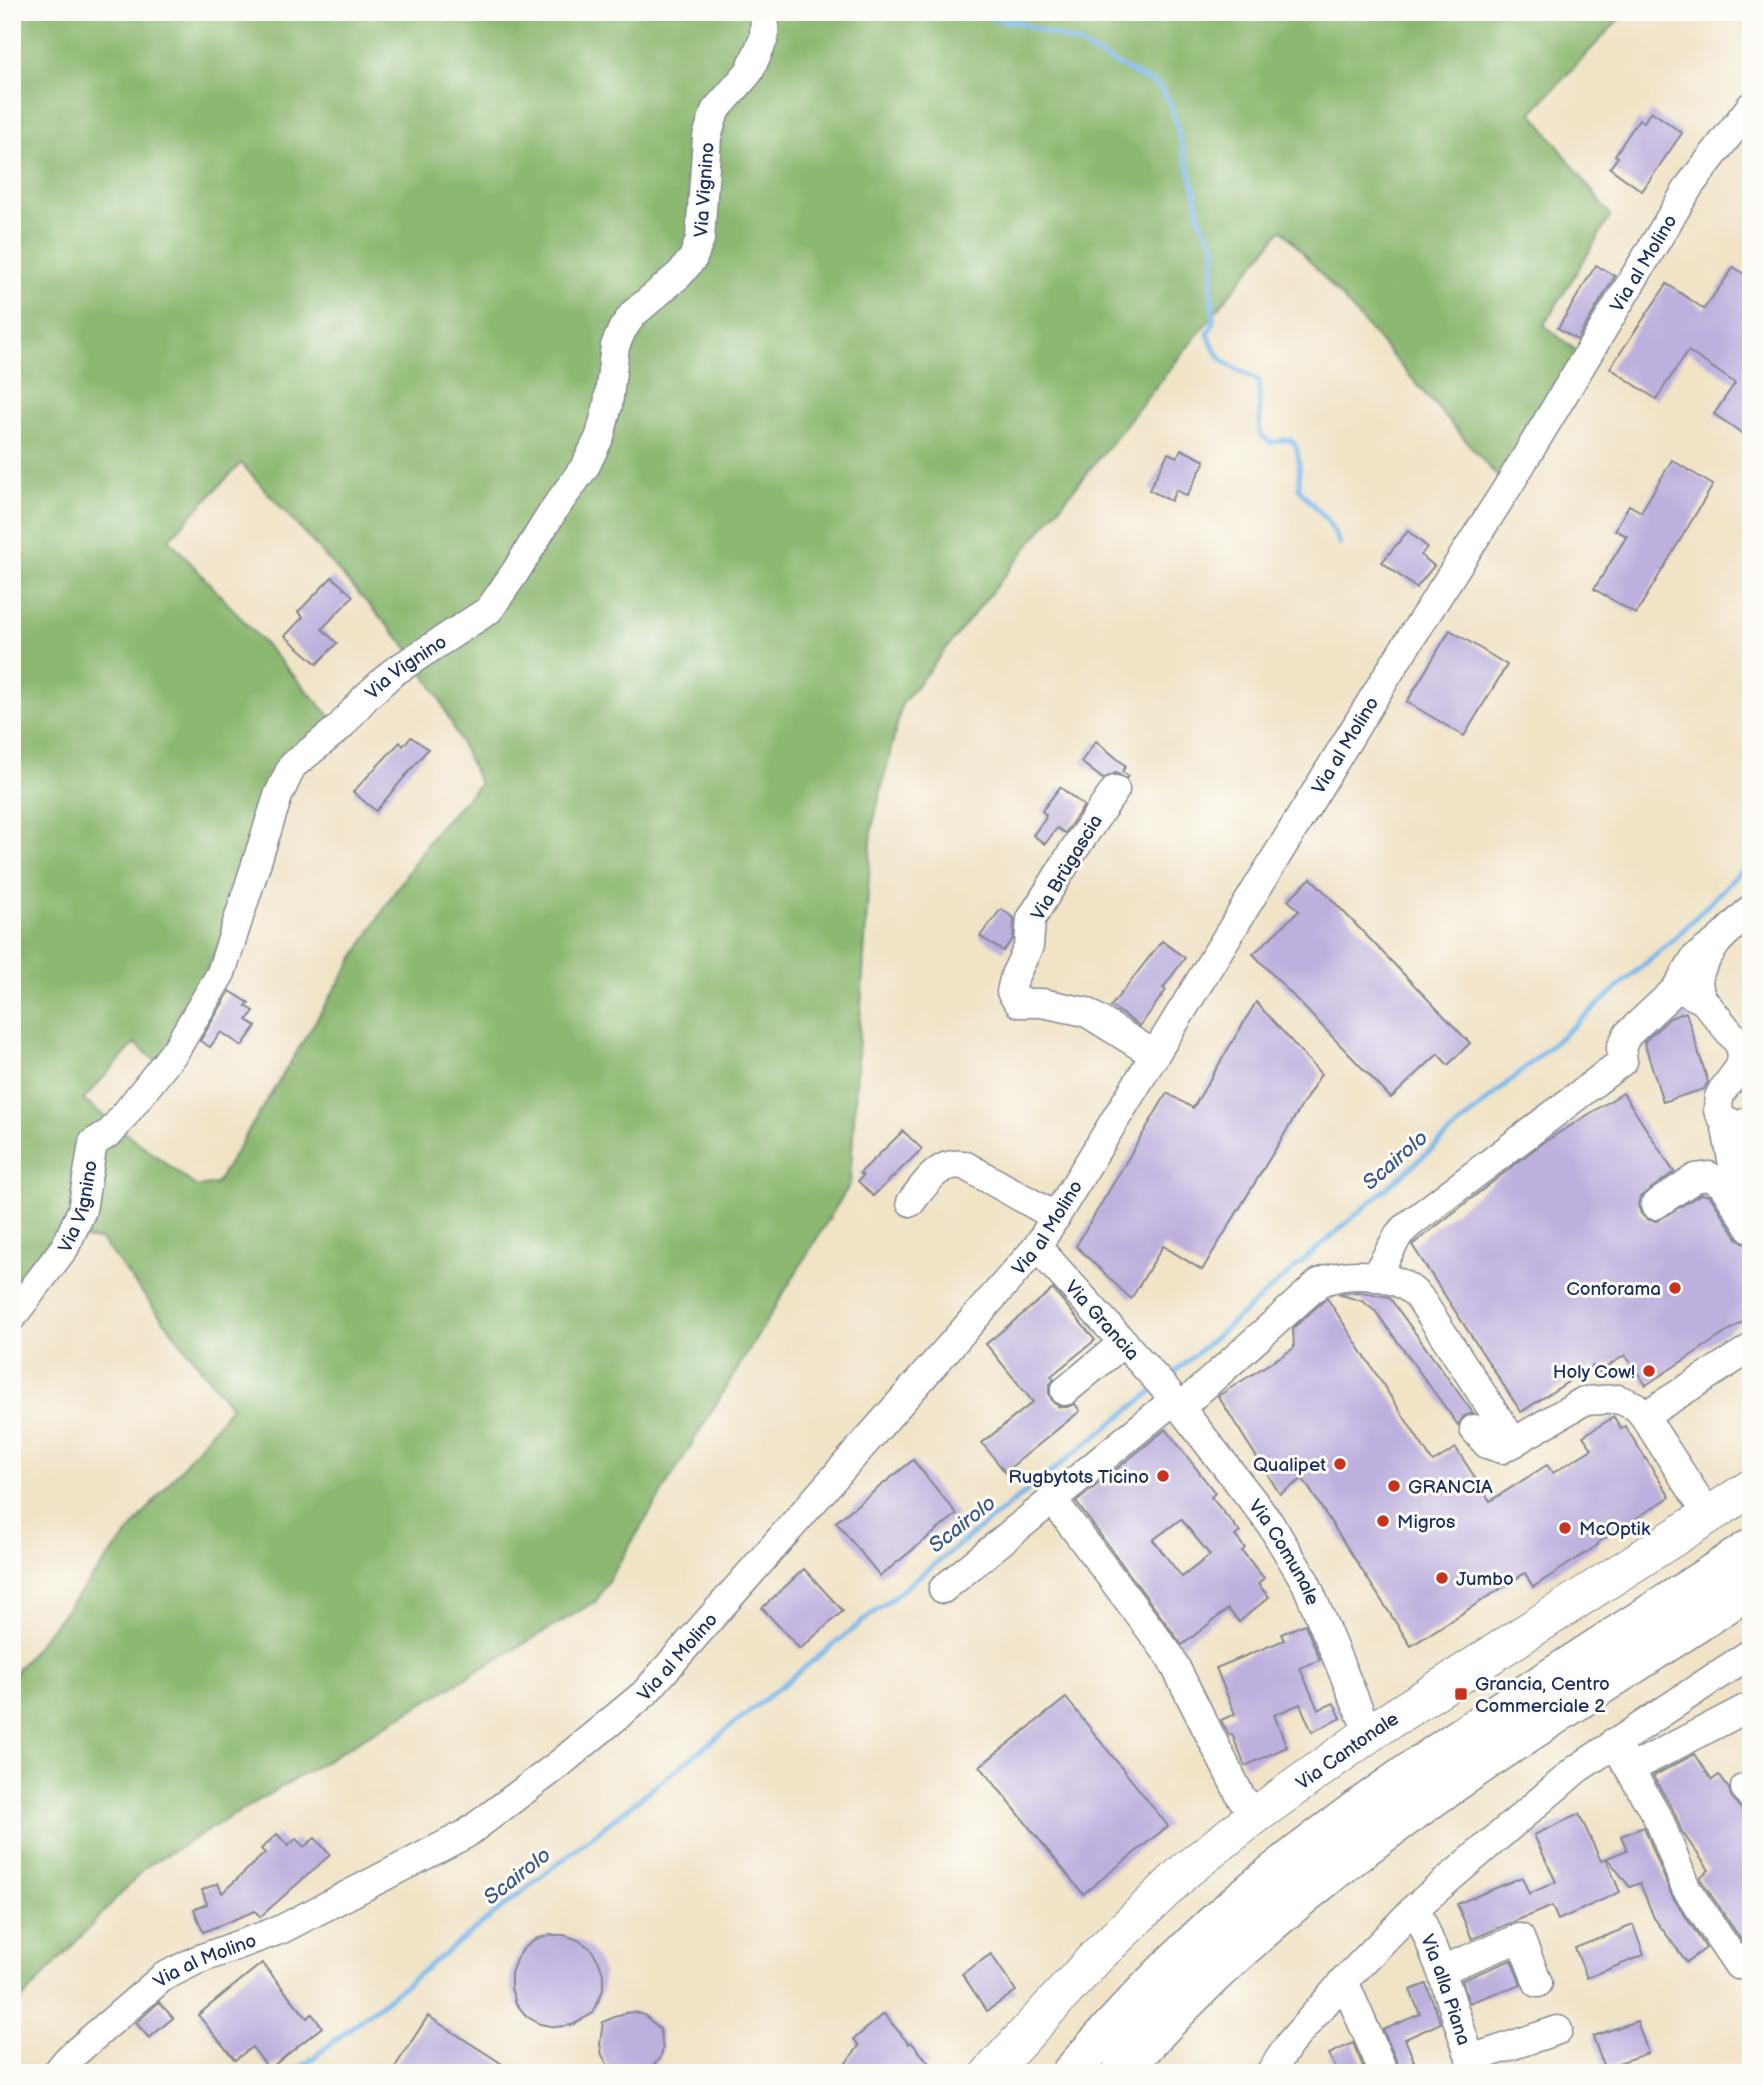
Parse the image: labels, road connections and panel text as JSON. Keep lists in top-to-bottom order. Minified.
{"streets":{"main road":["Via Cantonale"],"street":["Via Vignino","Via al Molino","Via Brügascia","Via Grancia","Via Comunale","Via alla Piana"]},"crossings":[["Via al Molino","Via Brügascia"],["Via al Molino","Via Grancia"],["Via Grancia","Via Comunale"],["Via Comunale","Via Cantonale"]],"water":["Scairolo"],"places":{"other":["Conforama","Holy Cow!","Qualipet","Rugbytots Ticino","GRANCIA","Migros","McOptik","Jumbo"],"transit":["Grancia, Centro Commerciale 2"]}}
